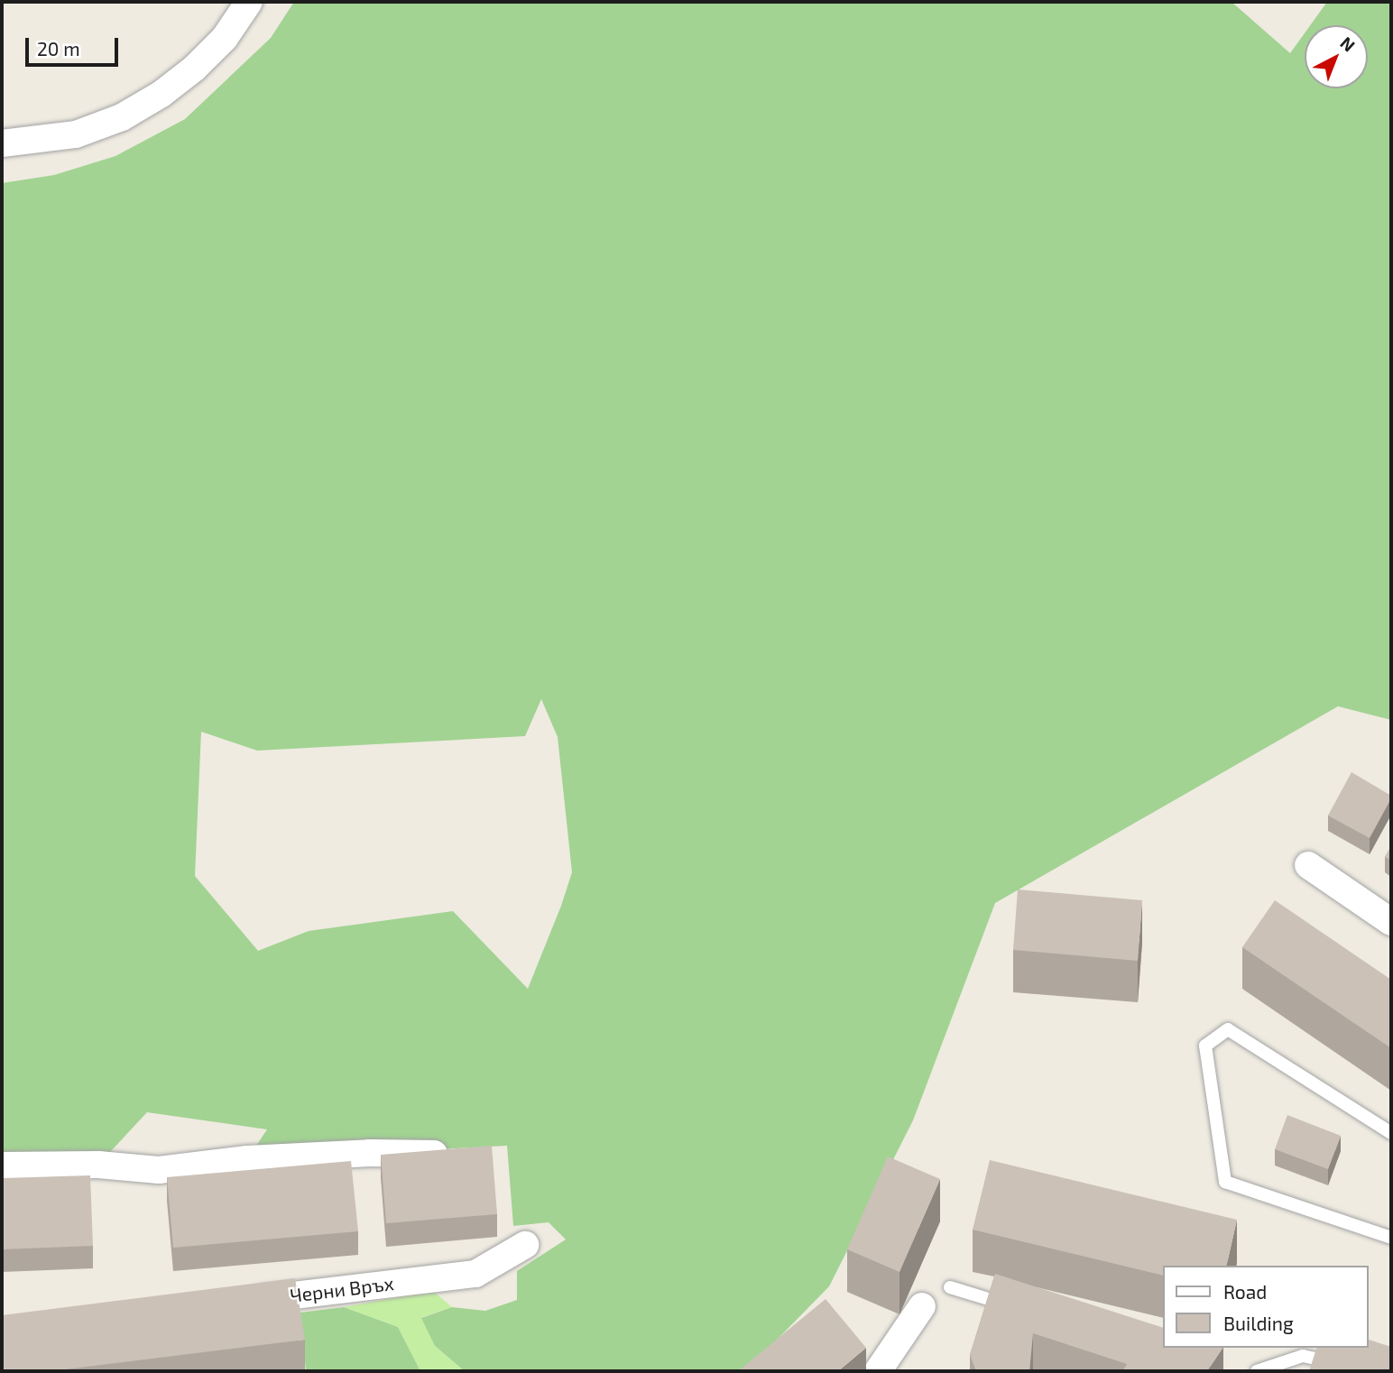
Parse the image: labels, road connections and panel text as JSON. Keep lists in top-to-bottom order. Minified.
{"streets":{"street":["Черни Връх"]},"legend":["Road","Building"],"scale_bar":"20 m","north":"top right"}
